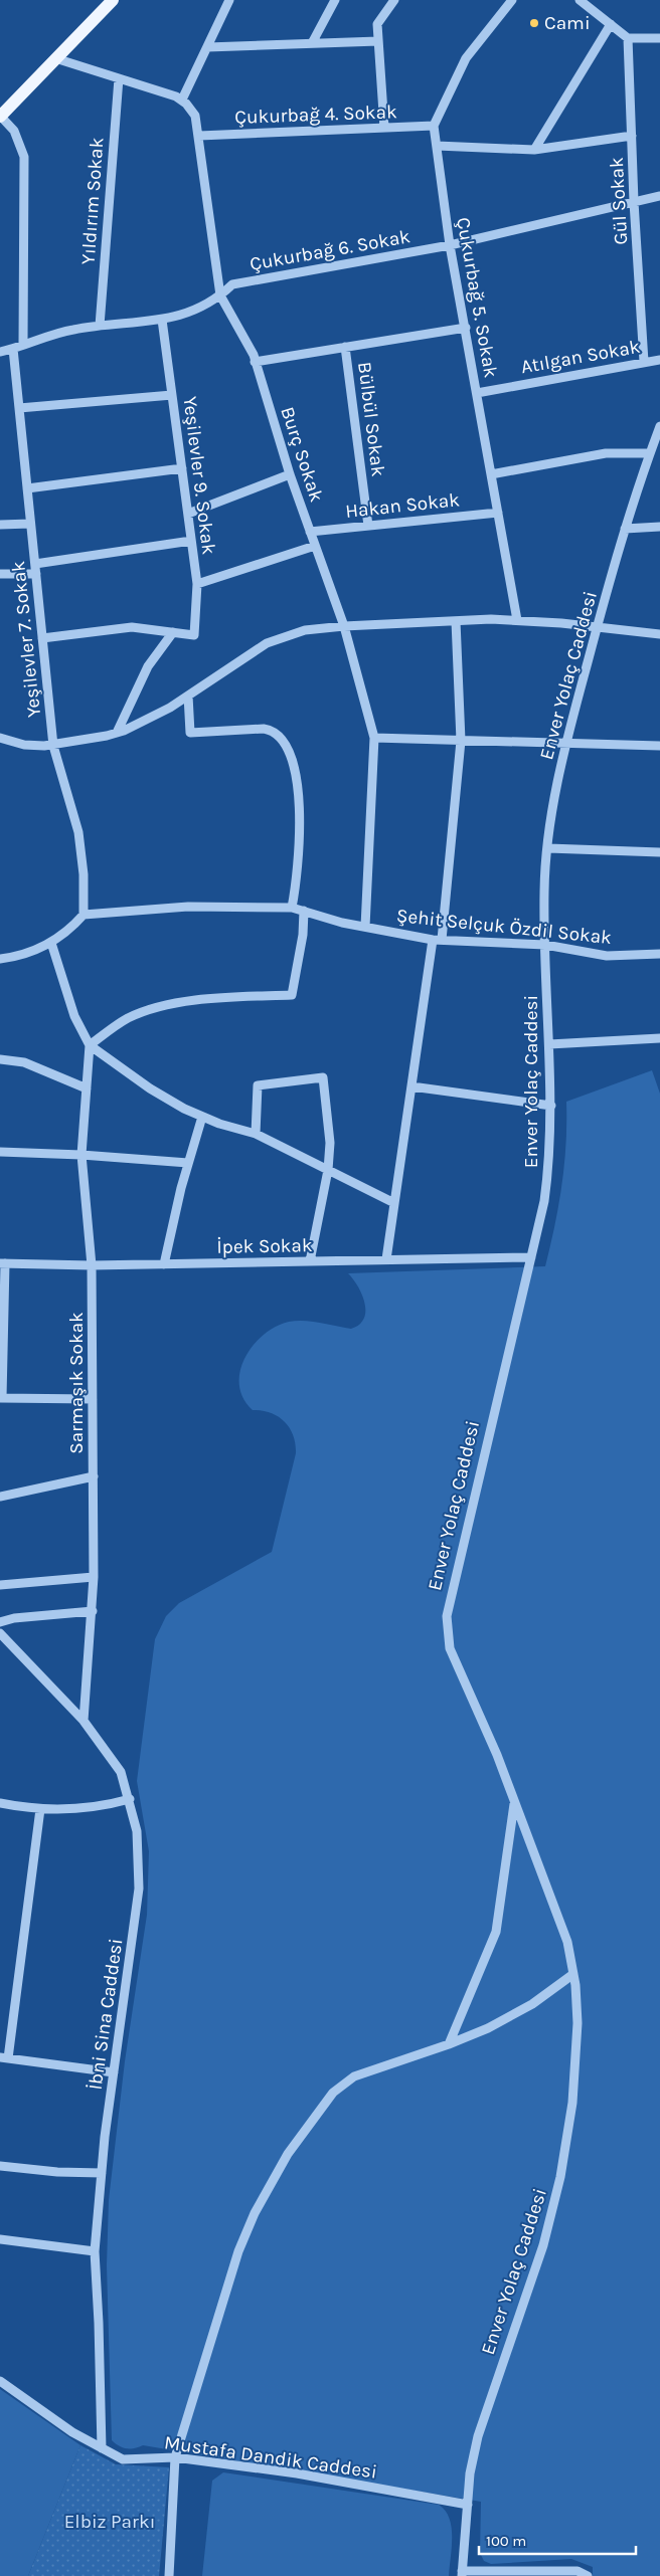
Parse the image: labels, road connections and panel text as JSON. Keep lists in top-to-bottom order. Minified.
{"streets":{"street":["Çukurbağ 4. Sokak","Yıldırım Sokak","Gül Sokak","Çukurbağ 6. Sokak","Çukurbağ 5. Sokak","Atılgan Sokak","Bülbül Sokak","Burç Sokak","Yeşilevler 9. Sokak","Hakan Sokak","Yeşilevler 7. Sokak","Enver Yolaç Caddesi","Şehit Selçuk Özdil Sokak","İpek Sokak","Sarmaşık Sokak","İbni Sina Caddesi","Mustafa Dandik Caddesi"]},"crossings":[["Çukurbağ 4. Sokak","Çukurbağ 5. Sokak"],["Çukurbağ 4. Sokak","Burç Sokak"],["Yıldırım Sokak","Çukurbağ 6. Sokak"],["Gül Sokak","Çukurbağ 6. Sokak"],["Gül Sokak","Atılgan Sokak"],["Çukurbağ 6. Sokak","Çukurbağ 5. Sokak"],["Çukurbağ 6. Sokak","Burç Sokak"],["Çukurbağ 6. Sokak","Yeşilevler 9. Sokak"],["Çukurbağ 6. Sokak","Yeşilevler 7. Sokak"],["Çukurbağ 5. Sokak","Atılgan Sokak"],["Çukurbağ 5. Sokak","Hakan Sokak"],["Bülbül Sokak","Hakan Sokak"],["Burç Sokak","Hakan Sokak"],["Burç Sokak","Şehit Selçuk Özdil Sokak"],["Yeşilevler 7. Sokak","Şehit Selçuk Özdil Sokak"],["Enver Yolaç Caddesi","Şehit Selçuk Özdil Sokak"],["Enver Yolaç Caddesi","İpek Sokak"],["Enver Yolaç Caddesi","Mustafa Dandik Caddesi"],["İpek Sokak","Sarmaşık Sokak"],["Sarmaşık Sokak","İbni Sina Caddesi"],["İbni Sina Caddesi","Mustafa Dandik Caddesi"]],"parks":["Elbiz Parkı"],"places":["Cami"],"scale_bar":"100 m"}
